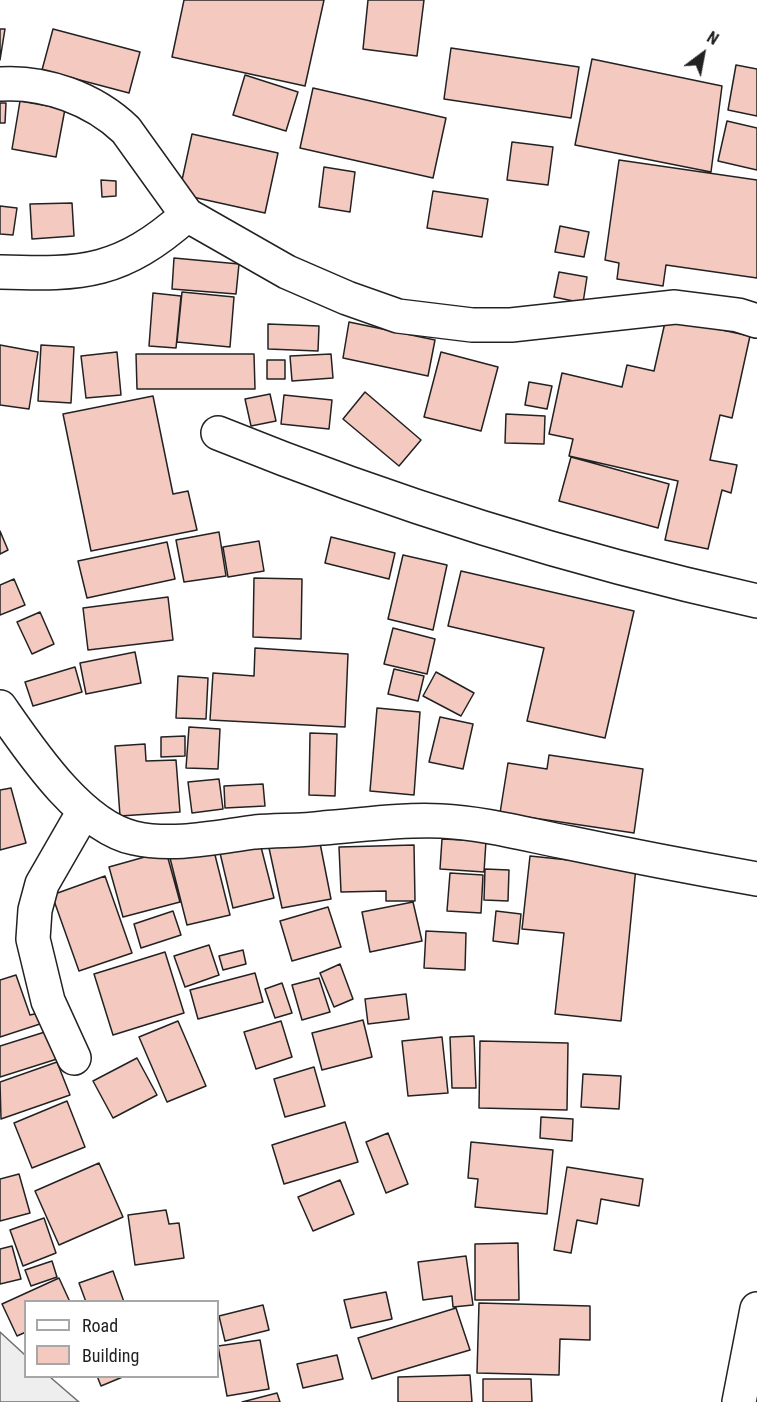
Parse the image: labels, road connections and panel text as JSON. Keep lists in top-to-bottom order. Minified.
{"legend":["Road","Building"],"north":"top right"}
